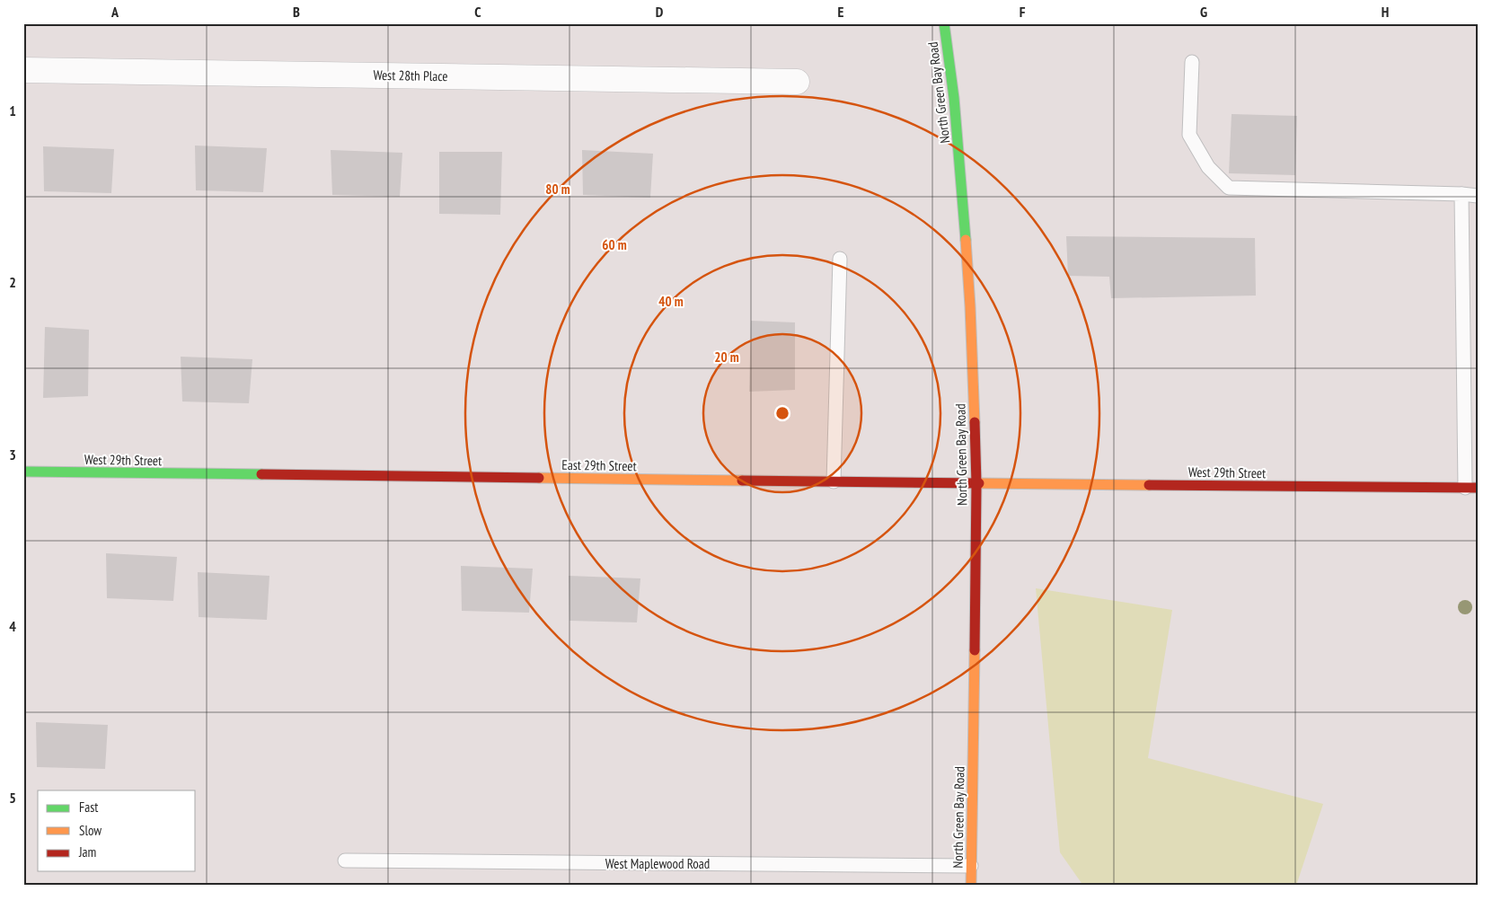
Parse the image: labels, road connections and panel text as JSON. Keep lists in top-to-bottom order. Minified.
{"streets":{"street":["West 28th Place","North Green Bay Road","West 29th Street","East 29th Street"],"lane":["West Maplewood Road"]},"crossings":[["North Green Bay Road","West 29th Street"],["North Green Bay Road","East 29th Street"],["North Green Bay Road","West Maplewood Road"],["West 29th Street","East 29th Street"]],"legend":["Fast","Slow","Jam"],"grid":{"columns":["A","B","C","D","E","F","G","H"],"rows":["1","2","3","4","5"]},"rings":["80 m","60 m","40 m","20 m"]}
